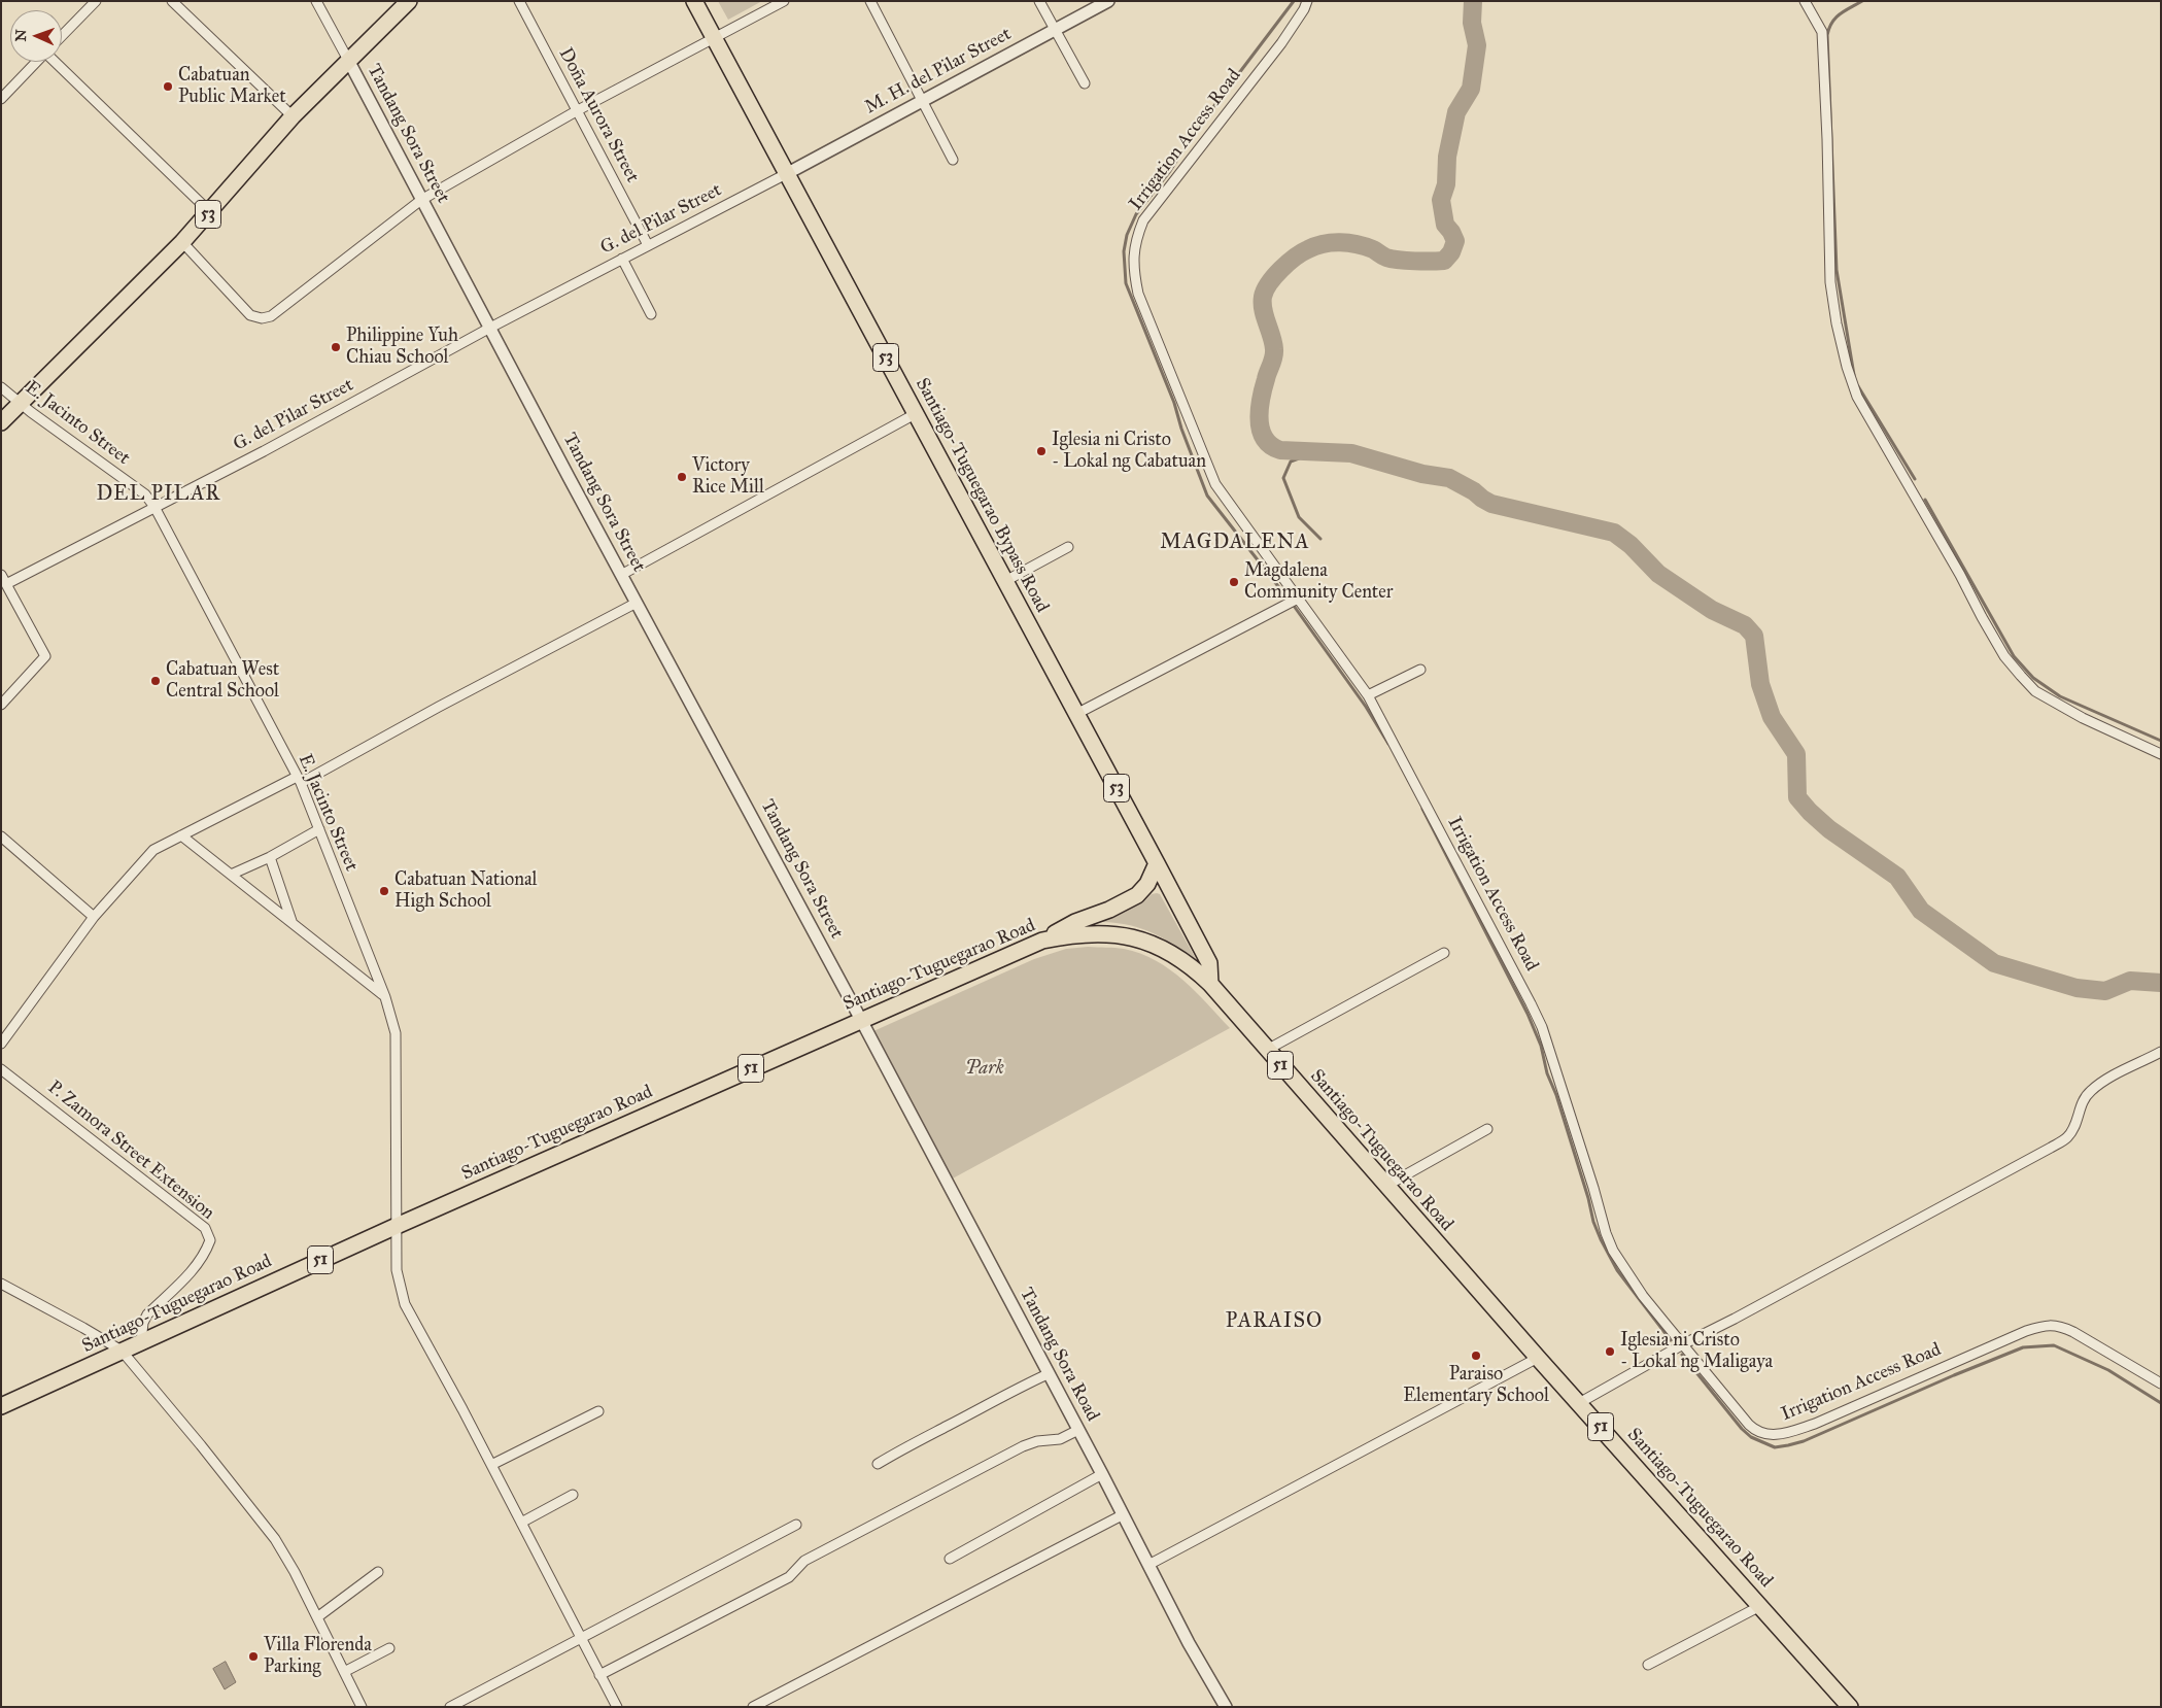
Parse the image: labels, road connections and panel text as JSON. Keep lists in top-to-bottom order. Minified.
{"streets":{"highway":["53","Santiago-Tuguegarao Bypass Road","Santiago-Tuguegarao Road","51"],"street":["M. H. del Pilar Street","Doña Aurora Street","Tandang Sora Street","Irrigation Access Road","G. del Pilar Street","E. Jacinto Street","P. Zamora Street Extension","Tandang Sora Road"]},"crossings":[["M. H. del Pilar Street","G. del Pilar Street"],["M. H. del Pilar Street","Santiago-Tuguegarao Bypass Road"],["Doña Aurora Street","G. del Pilar Street"],["Tandang Sora Street","53"],["Tandang Sora Street","G. del Pilar Street"],["Tandang Sora Street","Santiago-Tuguegarao Road"],["Tandang Sora Street","Tandang Sora Road"],["53","E. Jacinto Street"],["G. del Pilar Street","E. Jacinto Street"],["G. del Pilar Street","Santiago-Tuguegarao Bypass Road"],["E. Jacinto Street","Santiago-Tuguegarao Road"],["Santiago-Tuguegarao Bypass Road","Santiago-Tuguegarao Road"],["Santiago-Tuguegarao Road","P. Zamora Street Extension"],["Santiago-Tuguegarao Road","Tandang Sora Road"]],"districts":["DEL PILAR","MAGDALENA","PARAISO"],"parks":["Park"],"places":["Cabatuan Public Market","Philippine Yuh Chiau School","Iglesia ni Cristo - Lokal ng Cabatuan","Victory Rice Mill","Magdalena Community Center","Cabatuan West Central School","Cabatuan National High School","Iglesia ni Cristo - Lokal ng Maligaya","Paraiso Elementary School","Villa Florenda Parking"],"north":"left"}
